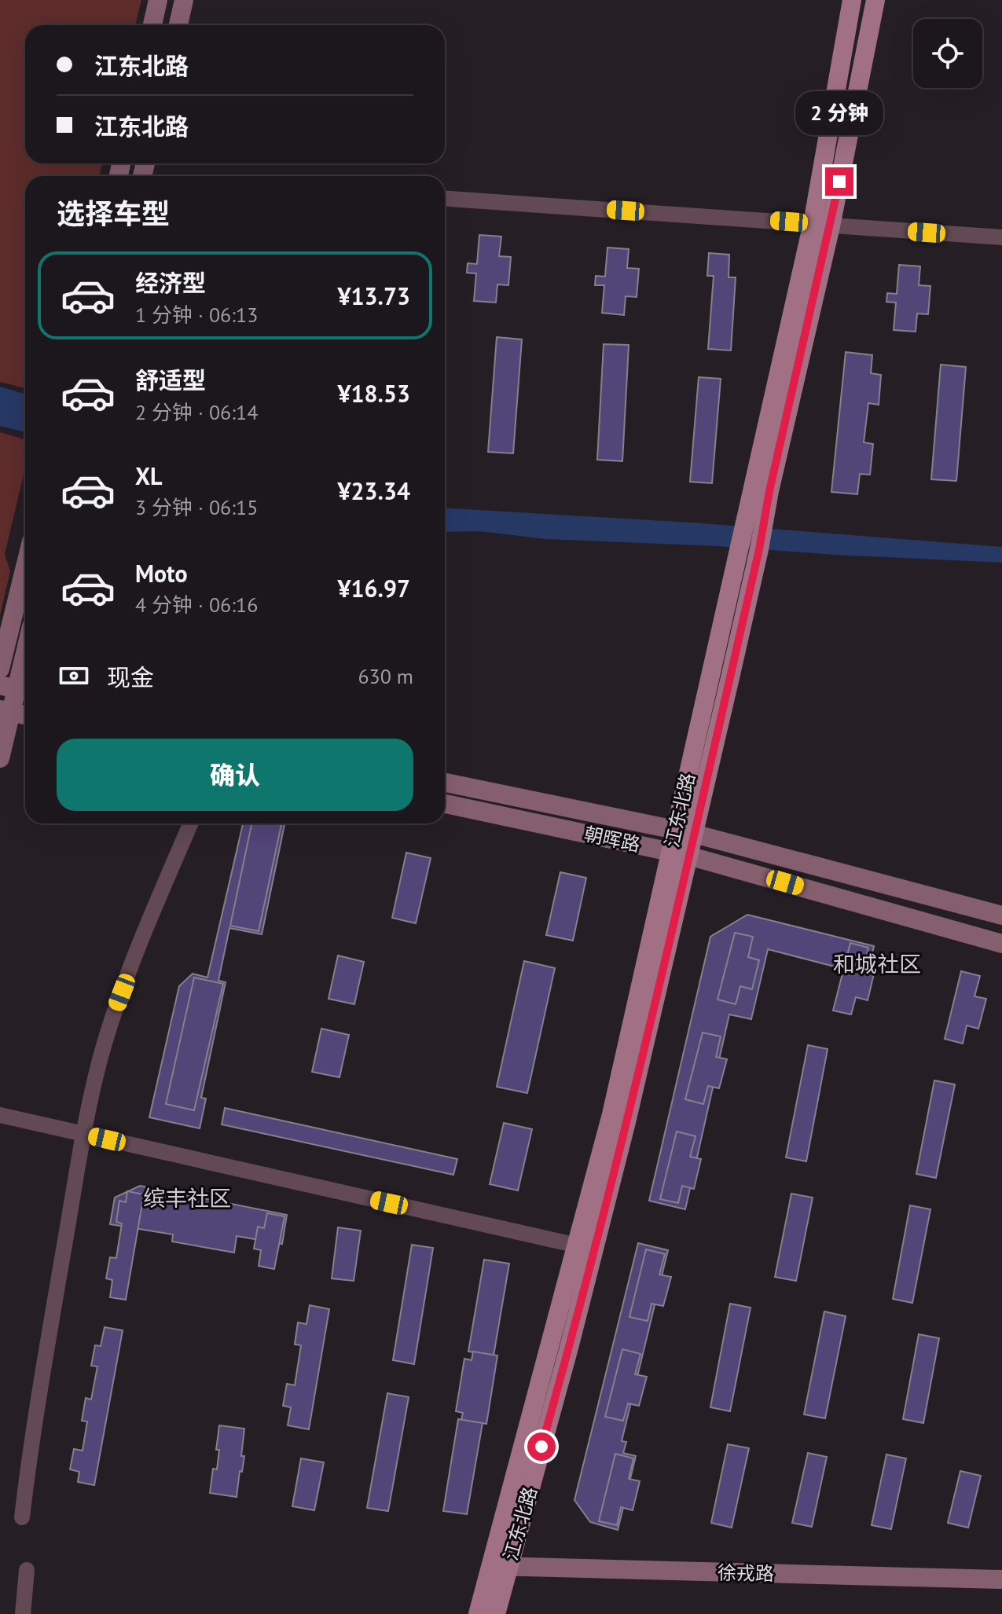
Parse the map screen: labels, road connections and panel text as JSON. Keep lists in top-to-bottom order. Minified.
{"streets":{"main road":["江东北路","朝晖路","徐戎路"]},"crossings":[["江东北路","朝晖路"],["江东北路","徐戎路"]],"districts":["和城社区","缤丰社区"],"page":{"banner":["江东北路","江东北路"],"bubble":"2 分钟","heading":"选择车型","list":[{"name":"经济型","note":"1 分钟 · 06:13","value":"¥13.73"},{"name":"舒适型","note":"2 分钟 · 06:14","value":"¥18.53"},{"name":"XL","note":"3 分钟 · 06:15","value":"¥23.34"},{"name":"Moto","note":"4 分钟 · 06:16","value":"¥16.97"}],"pay":["现金","630 m"],"buttons":"确认"}}
